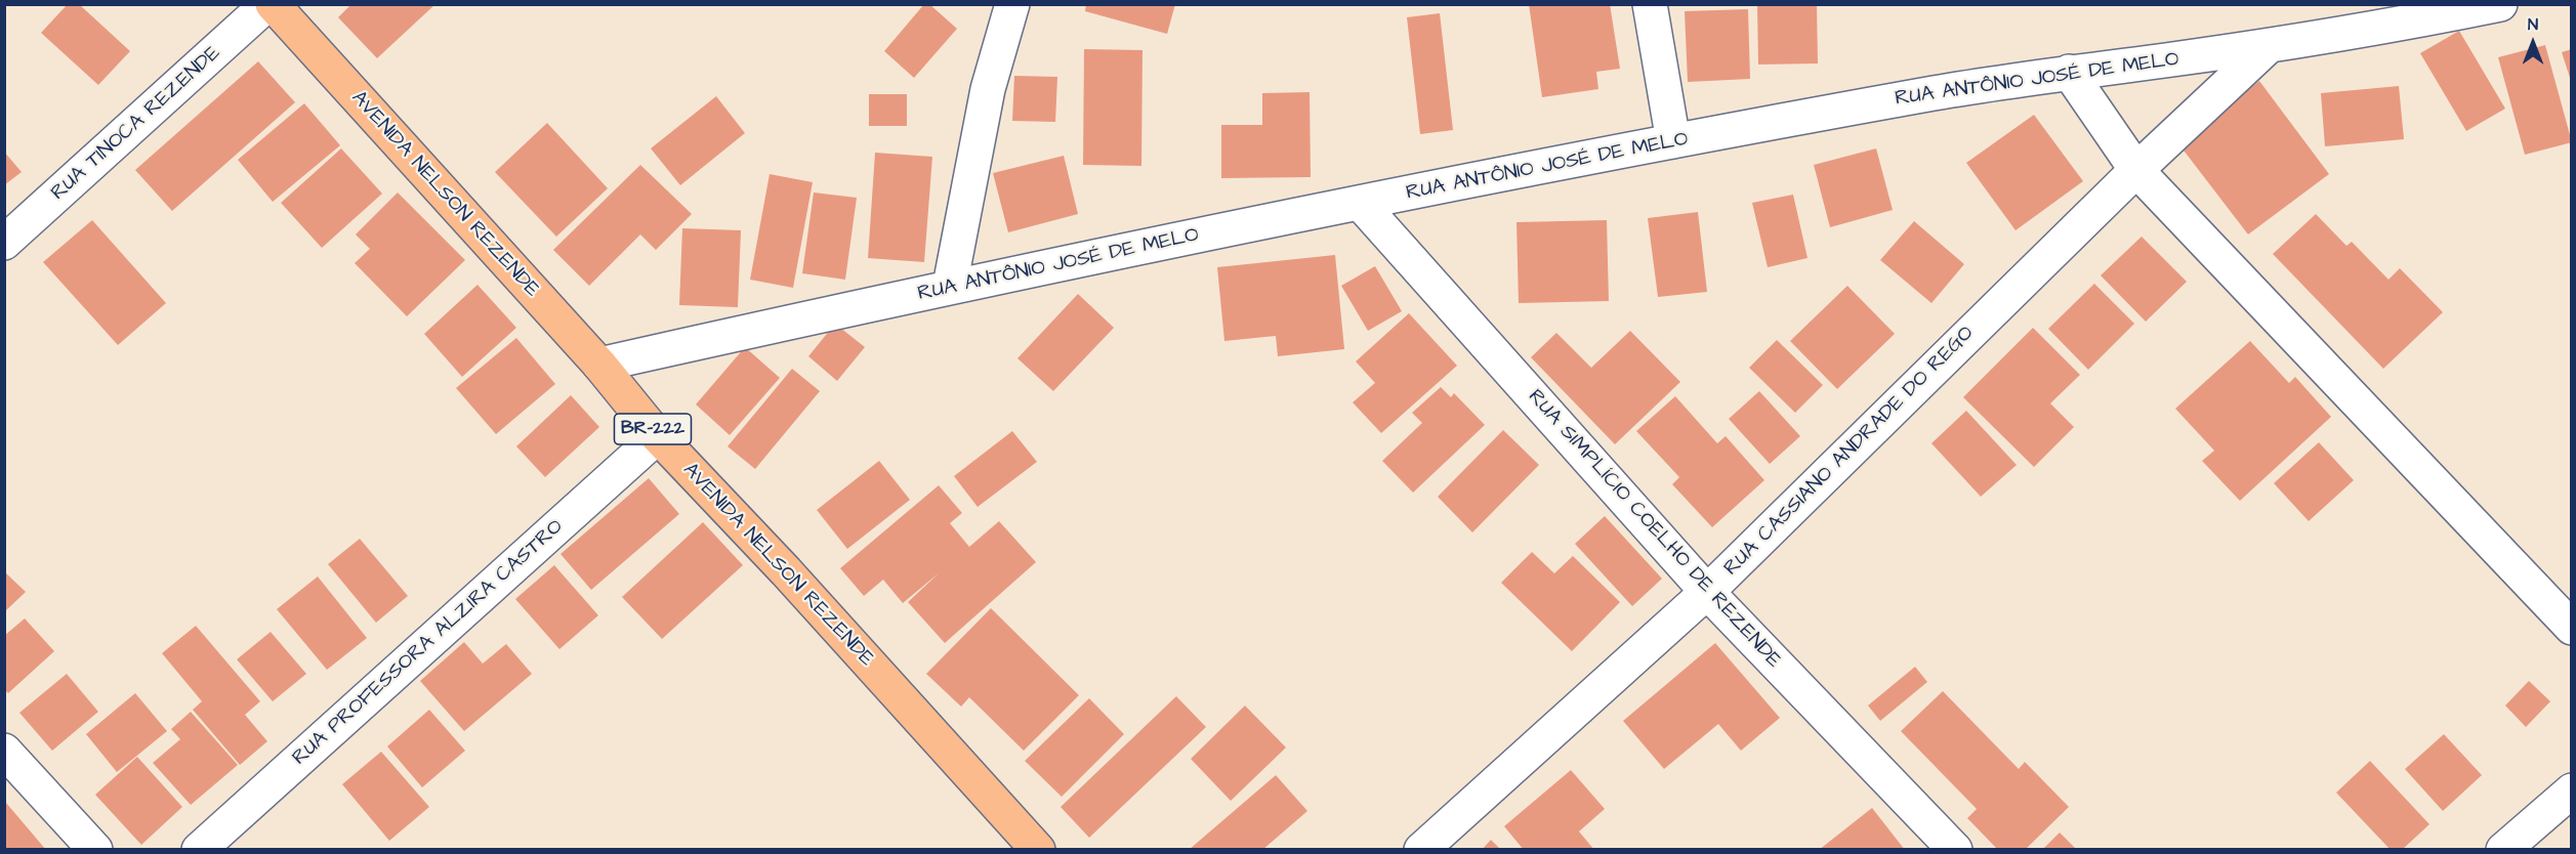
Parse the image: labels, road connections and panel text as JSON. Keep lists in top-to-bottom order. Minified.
{"streets":{"main road":["AVENIDA NELSON REZENDE","BR-222"],"street":["RUA ANTÔNIO JOSÉ DE MELO","RUA TINOCA REZENDE","RUA CASSIANO ANDRADE DO REGO","RUA SIMPLÍCIO COELHO DE REZENDE","RUA PROFESSORA ALZIRA CASTRO"]},"crossings":[["RUA ANTÔNIO JOSÉ DE MELO","AVENIDA NELSON REZENDE"],["RUA ANTÔNIO JOSÉ DE MELO","RUA CASSIANO ANDRADE DO REGO"],["RUA ANTÔNIO JOSÉ DE MELO","RUA SIMPLÍCIO COELHO DE REZENDE"],["AVENIDA NELSON REZENDE","RUA PROFESSORA ALZIRA CASTRO"],["RUA CASSIANO ANDRADE DO REGO","RUA SIMPLÍCIO COELHO DE REZENDE"]],"north":"top"}
